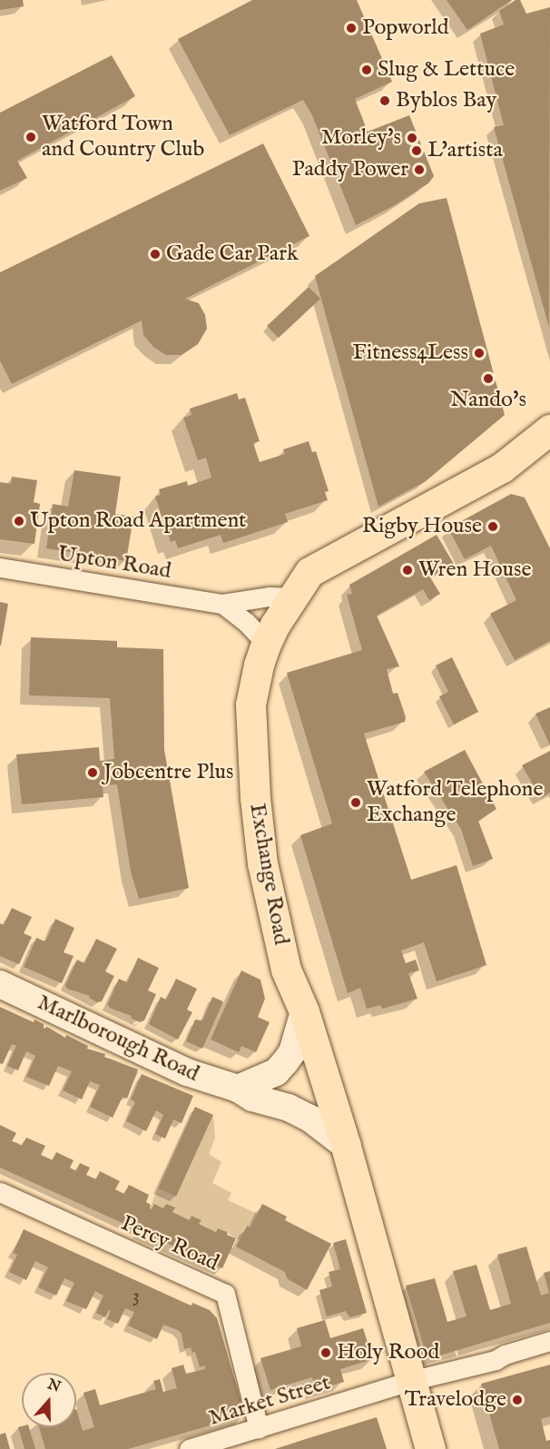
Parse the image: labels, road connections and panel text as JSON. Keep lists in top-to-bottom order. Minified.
{"streets":{"main road":["Exchange Road"],"street":["Upton Road","Marlborough Road","Percy Road","Market Street"]},"crossings":[["Upton Road","Exchange Road"],["Exchange Road","Marlborough Road"],["Exchange Road","Market Street"],["Percy Road","Market Street"]],"places":["Popworld","Slug & Lettuce","Byblos Bay","Watford Town and Country Club","Morley's","L'artista","Paddy Power","Gade Car Park","Fitness4Less","Nando's","Upton Road Apartment","Rigby House","Wren House","Jobcentre Plus","Watford Telephone Exchange","Holy Rood","Travelodge"],"house_numbers":["3"],"north":"top"}
